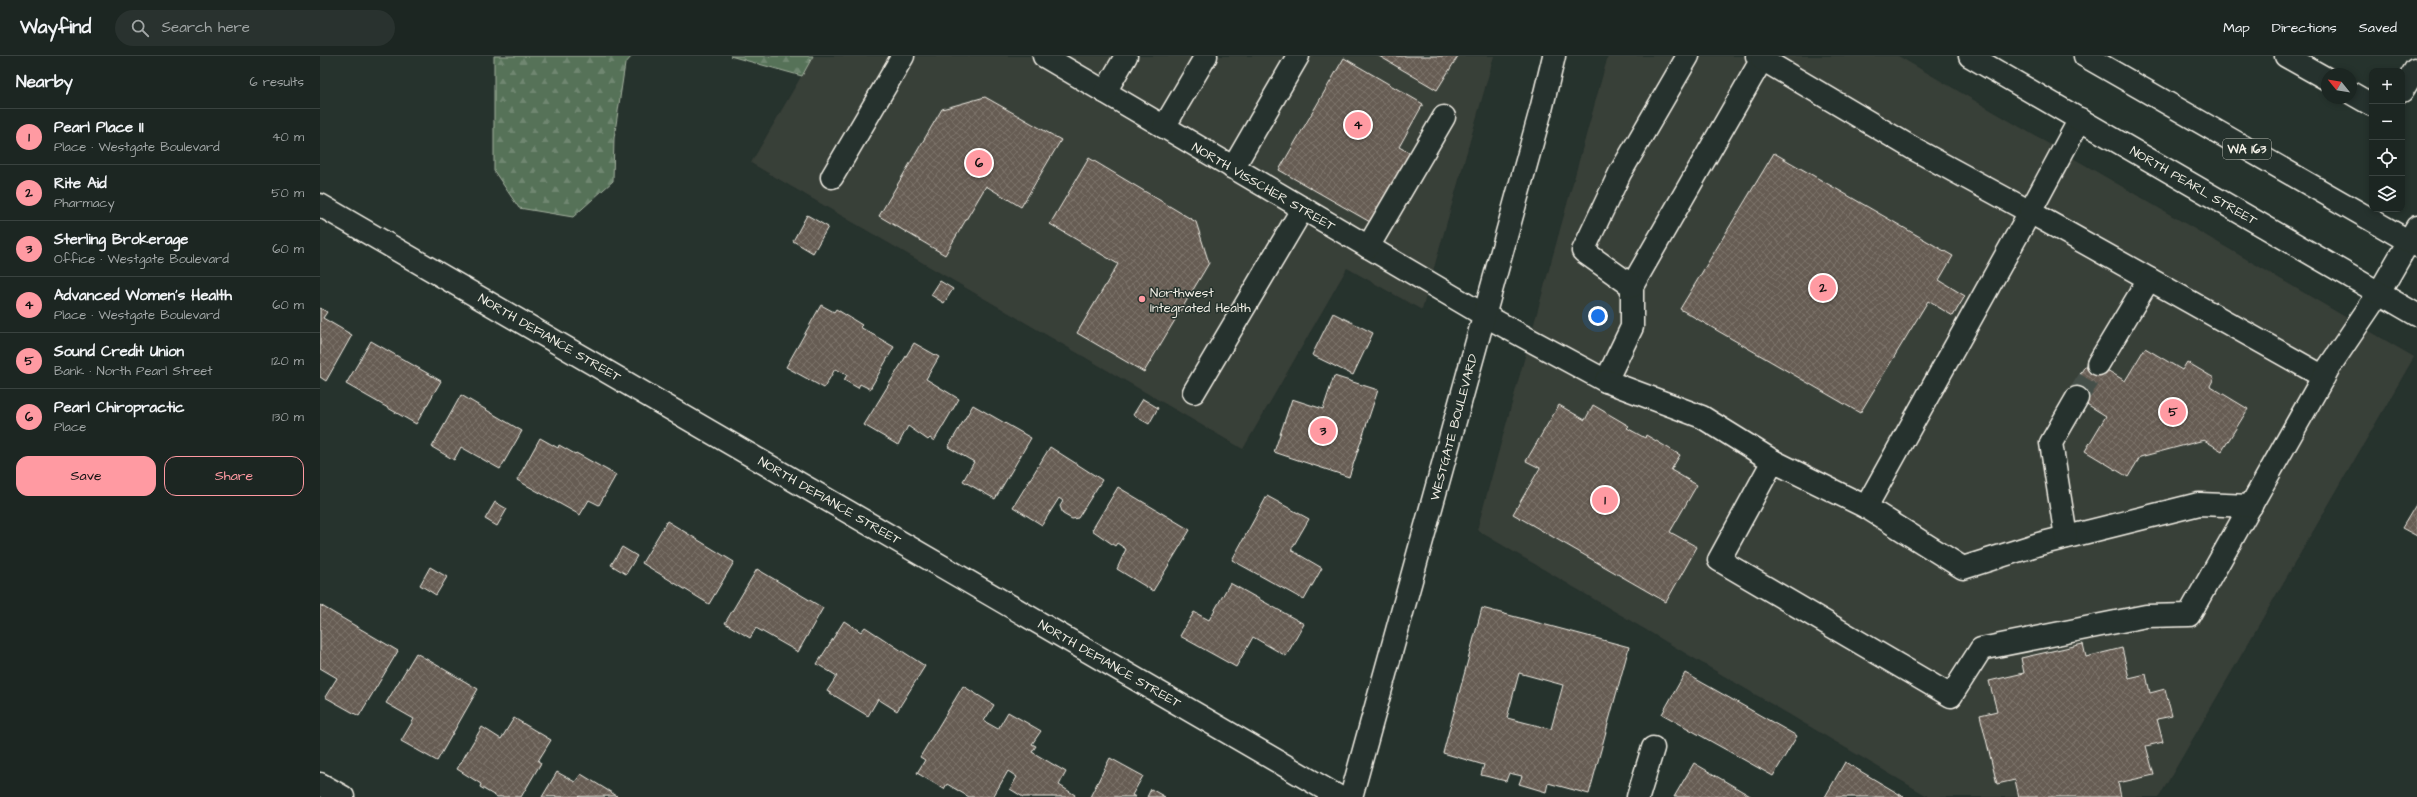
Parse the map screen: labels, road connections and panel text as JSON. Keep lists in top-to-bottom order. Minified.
{"streets":{"street":["WA 163","NORTH PEARL STREET","NORTH VISSCHER STREET","NORTH DEFIANCE STREET","WESTGATE BOULEVARD"]},"crossings":[["NORTH VISSCHER STREET","WESTGATE BOULEVARD"]],"places":["Northwest Integrated Health"],"north":"top left","page":{"header":"Wayfind","search":"Search here","nav":["Map","Directions","Saved"],"heading":["Nearby","6 results"],"map_buttons":["+","−"],"list":[{"mark":"1","name":"Pearl Place II","note":"Place · Westgate Boulevard","value":"40 m"},{"mark":"2","name":"Rite Aid","note":"Pharmacy","value":"50 m"},{"mark":"3","name":"Sterling Brokerage","note":"Office · Westgate Boulevard","value":"60 m"},{"mark":"4","name":"Advanced Women's Health","note":"Place · Westgate Boulevard","value":"60 m"},{"mark":"5","name":"Sound Credit Union","note":"Bank · North Pearl Street","value":"120 m"},{"mark":"6","name":"Pearl Chiropractic","note":"Place","value":"130 m"}],"pins":["4","6","2","5","3","1"],"buttons":["Save","Share"]}}
